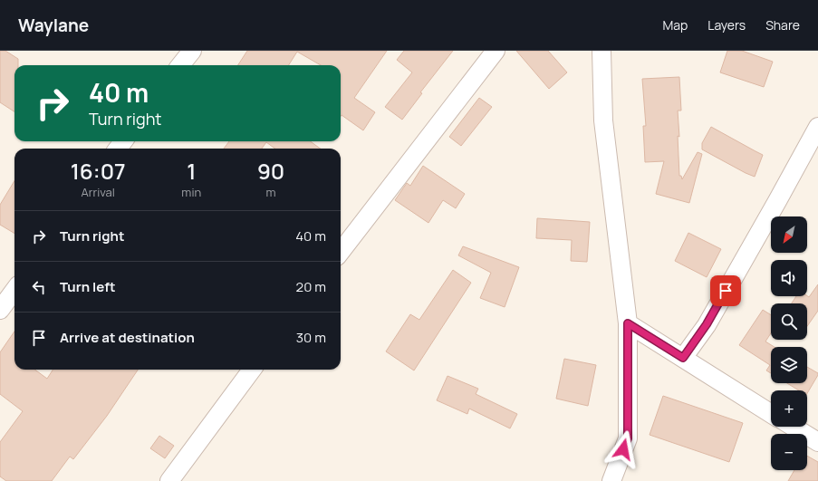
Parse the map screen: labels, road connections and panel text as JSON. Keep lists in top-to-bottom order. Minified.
{"north":"bottom left","page":{"header":"Waylane","nav":["Map","Layers","Share"],"turn":["40 m","Turn right"],"eta":["16:07","Arrival","1","min","90","m"],"list":[{"name":"Turn right","value":"40 m"},{"name":"Turn left","value":"20 m"},{"name":"Arrive at destination","value":"30 m"}],"map_buttons":["+","−"]}}
